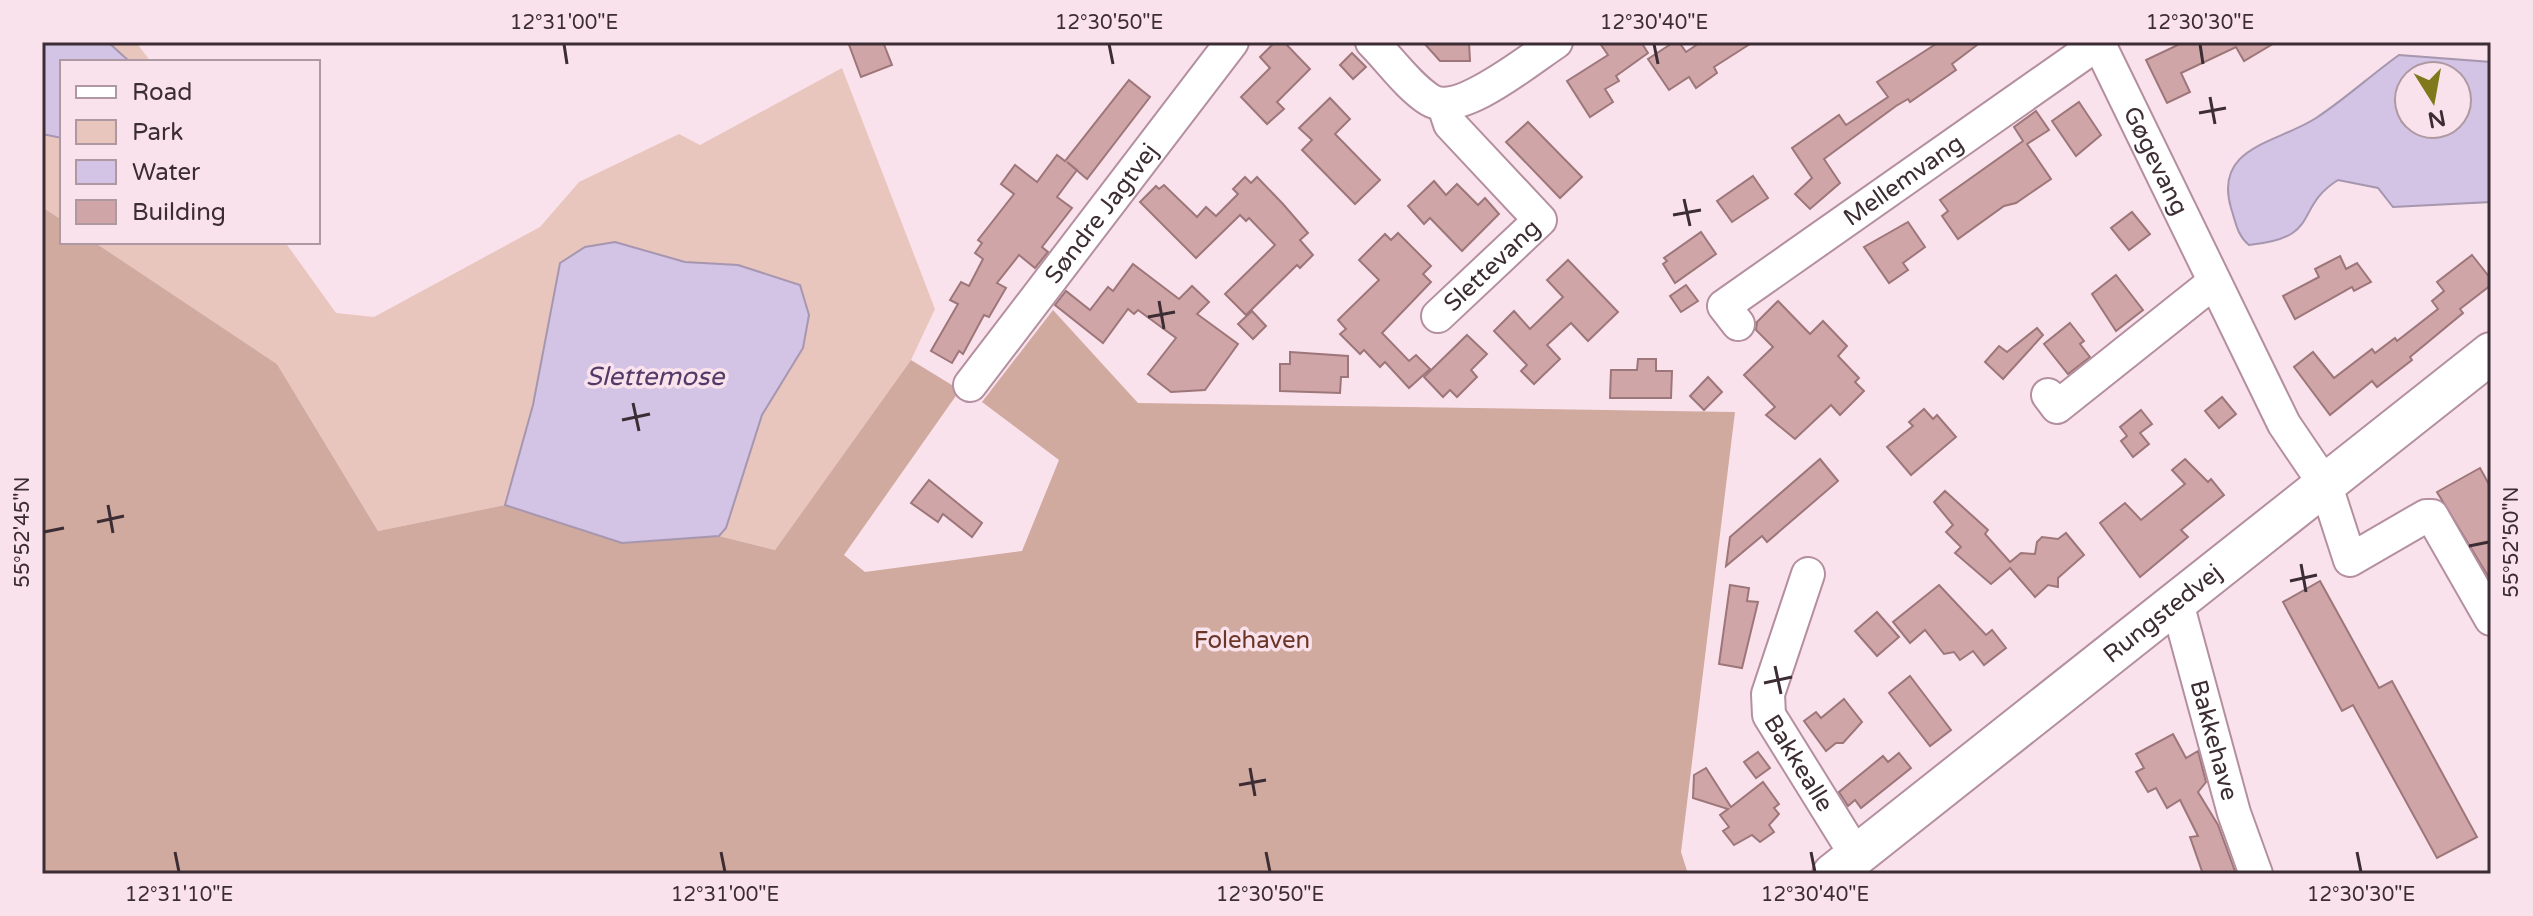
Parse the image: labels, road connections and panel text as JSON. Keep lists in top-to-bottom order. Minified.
{"streets":{"main road":["Rungstedvej"],"street":["Gøgevang","Mellemvang","Søndre Jagtvej","Slettevang","Bakkehave","Bakkealle"]},"crossings":[["Gøgevang","Mellemvang"],["Gøgevang","Rungstedvej"],["Rungstedvej","Bakkehave"],["Rungstedvej","Bakkealle"]],"water":["Slettemose"],"parks":["Folehaven"],"legend":["Road","Park","Water","Building"],"north":"bottom","coordinates":["12°31'00\"E","12°30'50\"E","12°30'40\"E","12°30'30\"E","55°52'45\"N","55°52'50\"N","12°31'10\"E"]}
